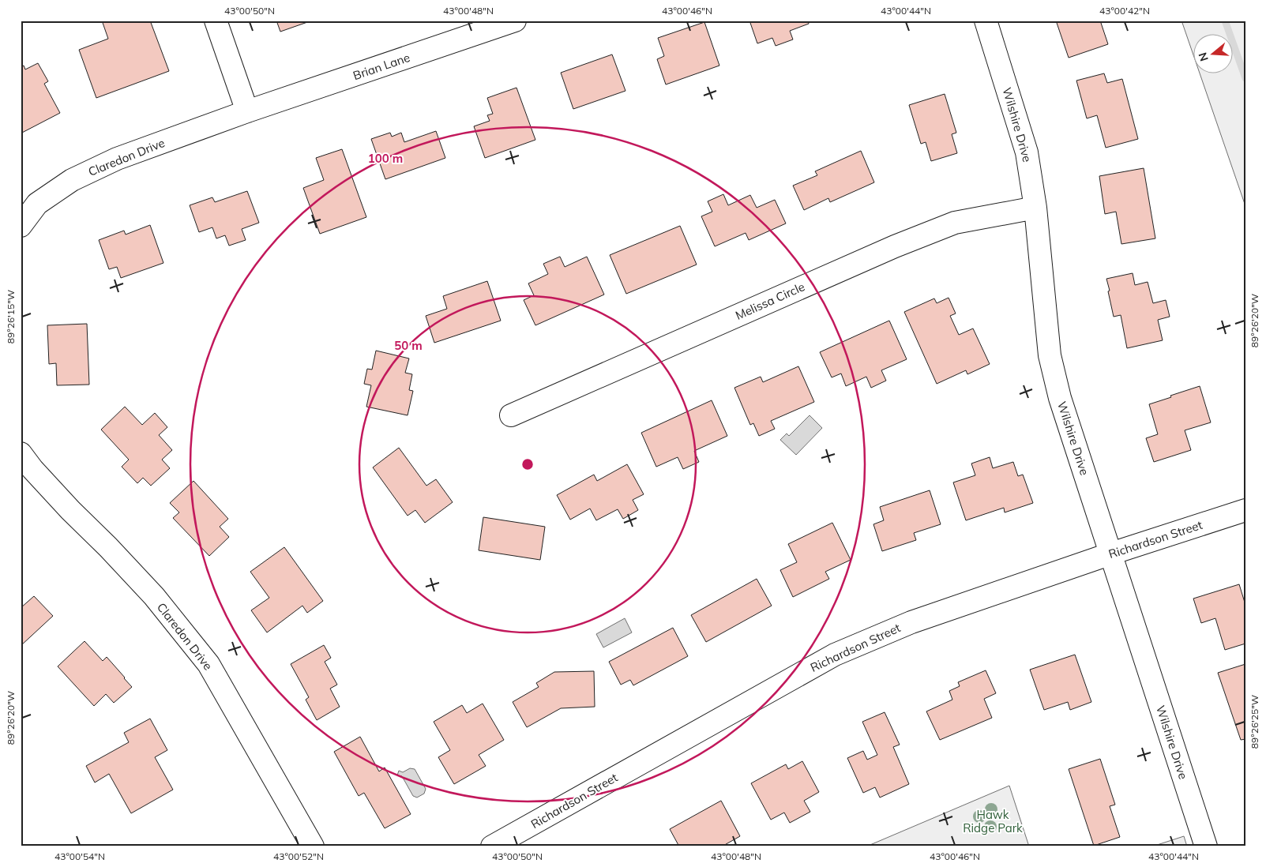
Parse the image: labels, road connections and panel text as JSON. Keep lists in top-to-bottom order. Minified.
{"streets":{"street":["Brian Lane","Wilshire Drive","Claredon Drive","Melissa Circle","Richardson Street"]},"crossings":[["Brian Lane","Claredon Drive"],["Wilshire Drive","Melissa Circle"],["Wilshire Drive","Richardson Street"]],"parks":["Hawk Ridge Park"],"north":"left","coordinates":["43°00'50\"N","43°00'48\"N","43°00'46\"N","43°00'44\"N","43°00'42\"N","89°26'15\"W","89°26'20\"W","89°26'25\"W","43°00'54\"N","43°00'52\"N"],"rings":["100 m","50 m"]}
